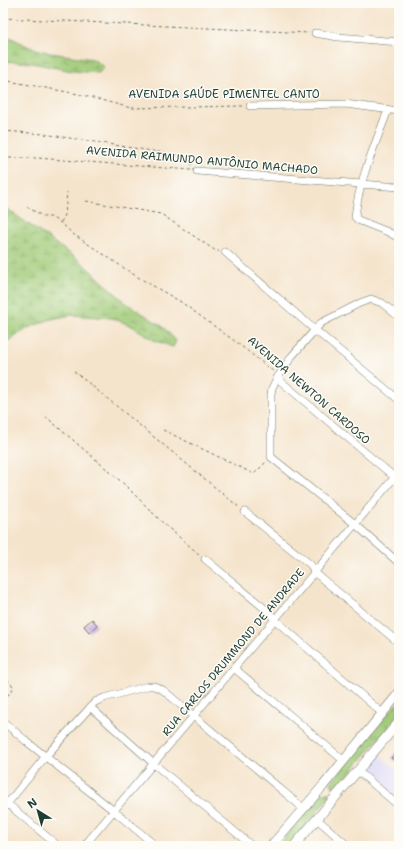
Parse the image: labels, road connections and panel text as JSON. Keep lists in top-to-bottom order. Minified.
{"streets":{"street":["AVENIDA SAÚDE PIMENTEL CANTO","AVENIDA RAIMUNDO ANTÔNIO MACHADO","AVENIDA NEWTON CARDOSO","RUA CARLOS DRUMMOND DE ANDRADE"]},"crossings":[["AVENIDA NEWTON CARDOSO","RUA CARLOS DRUMMOND DE ANDRADE"]],"north":"top left"}
